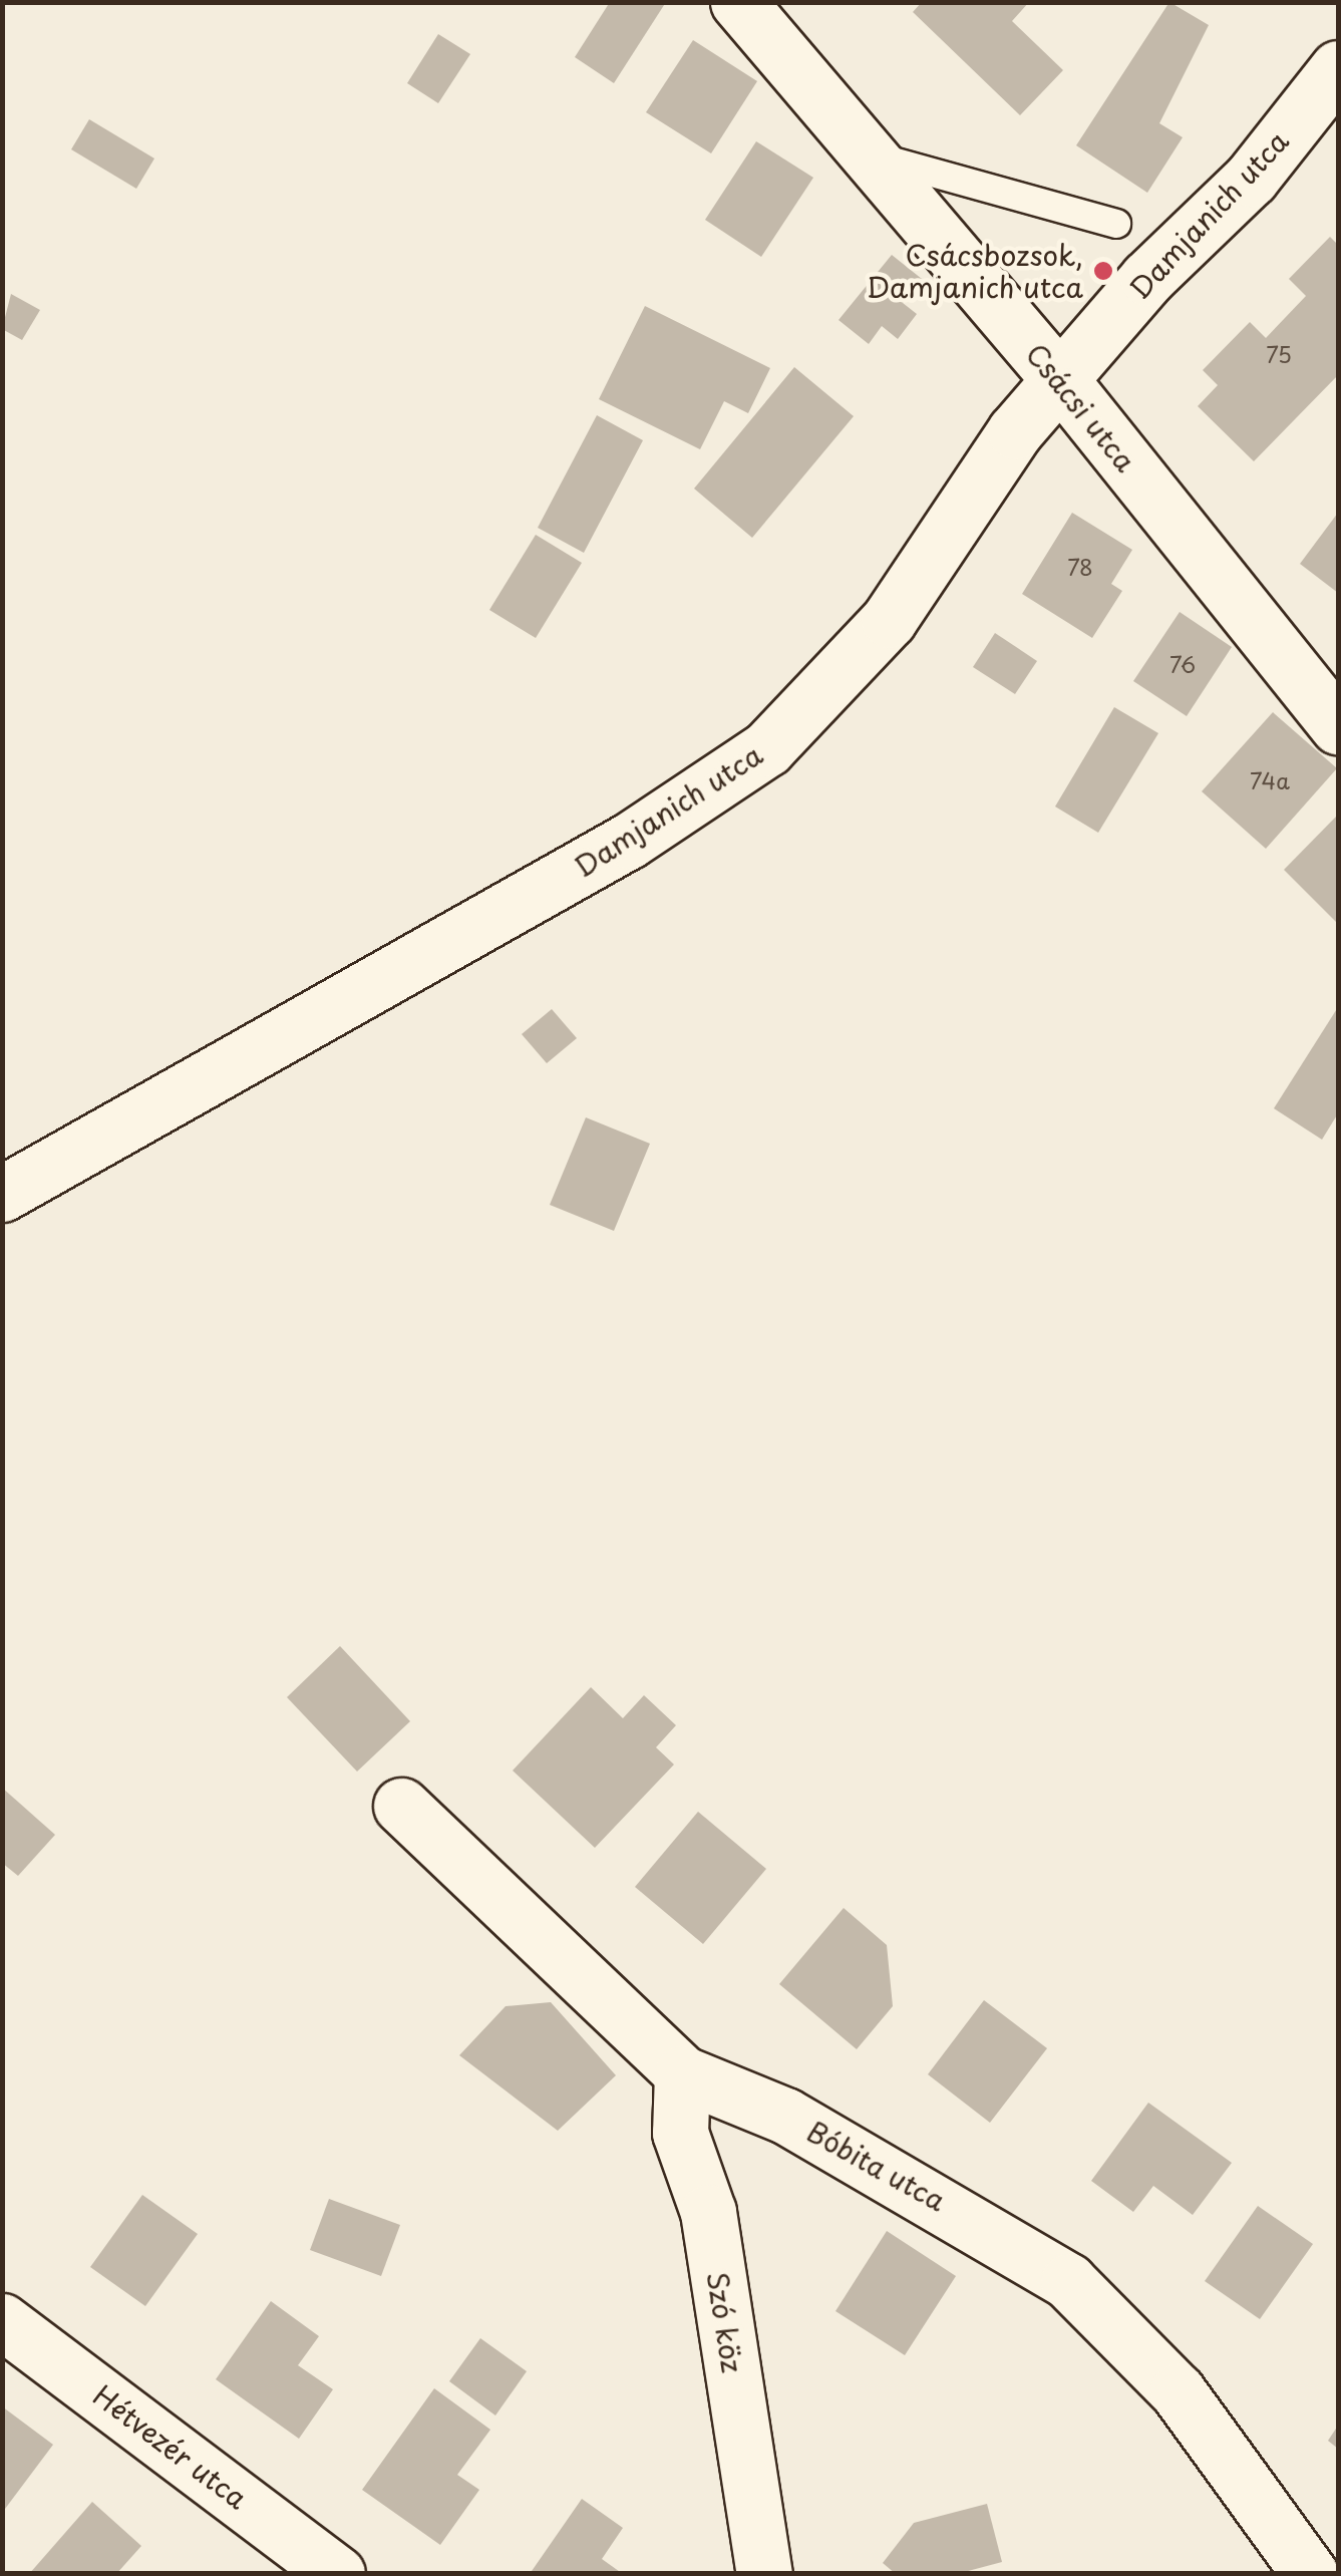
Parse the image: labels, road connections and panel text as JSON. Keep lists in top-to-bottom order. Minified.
{"streets":{"street":["Damjanich utca","Csácsi utca","Bóbita utca","Szó köz","Hétvezér utca"]},"crossings":[["Damjanich utca","Csácsi utca"],["Bóbita utca","Szó köz"]],"places":["Csácsbozsok, Damjanich utca"],"house_numbers":["75","78","76","74a"]}
